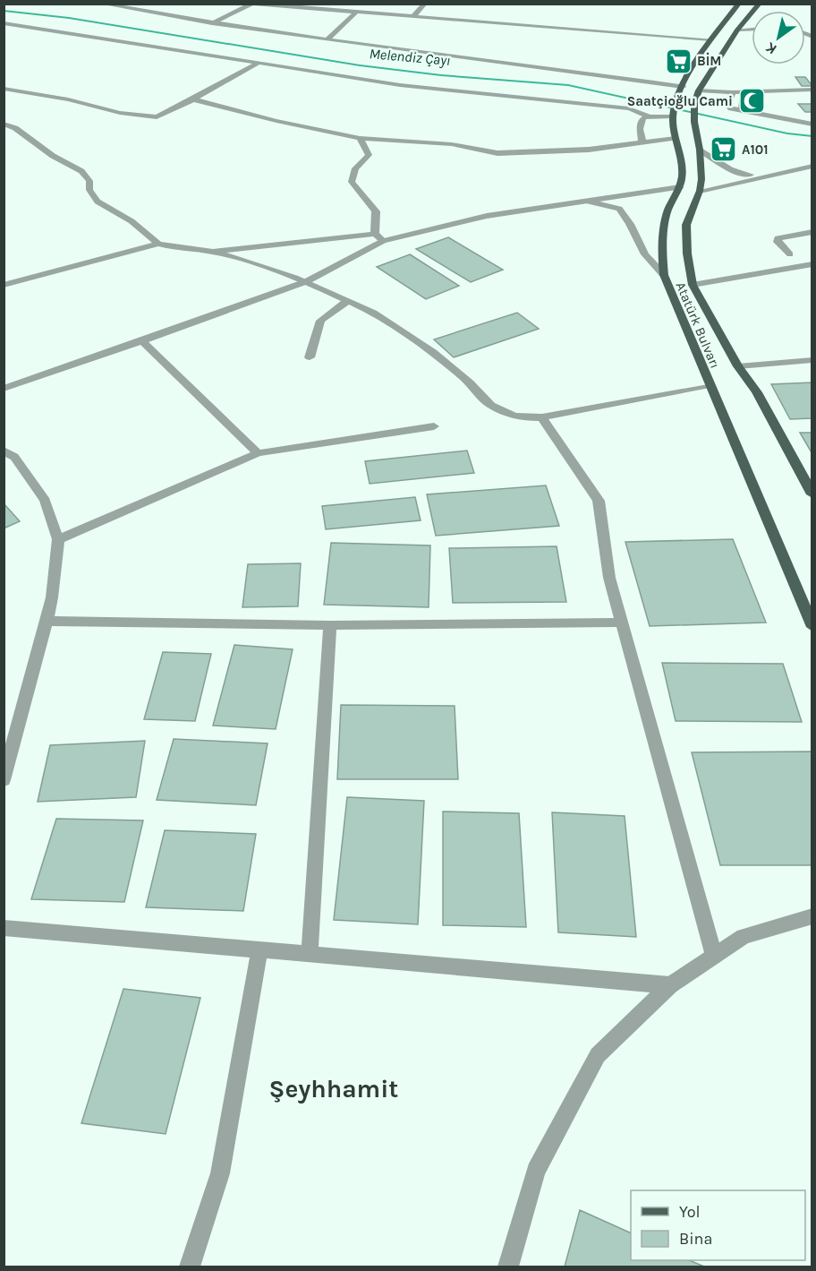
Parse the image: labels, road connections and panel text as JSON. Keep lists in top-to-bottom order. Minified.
{"streets":{"main road":["Atatürk Bulvarı"]},"districts":["Şeyhhamit"],"water":["Melendiz Çayı"],"places":{"supermarket":["BİM","A101"],"mosque":["Saatçioğlu Cami"]},"legend":["Yol","Bina"],"north":"bottom left"}
